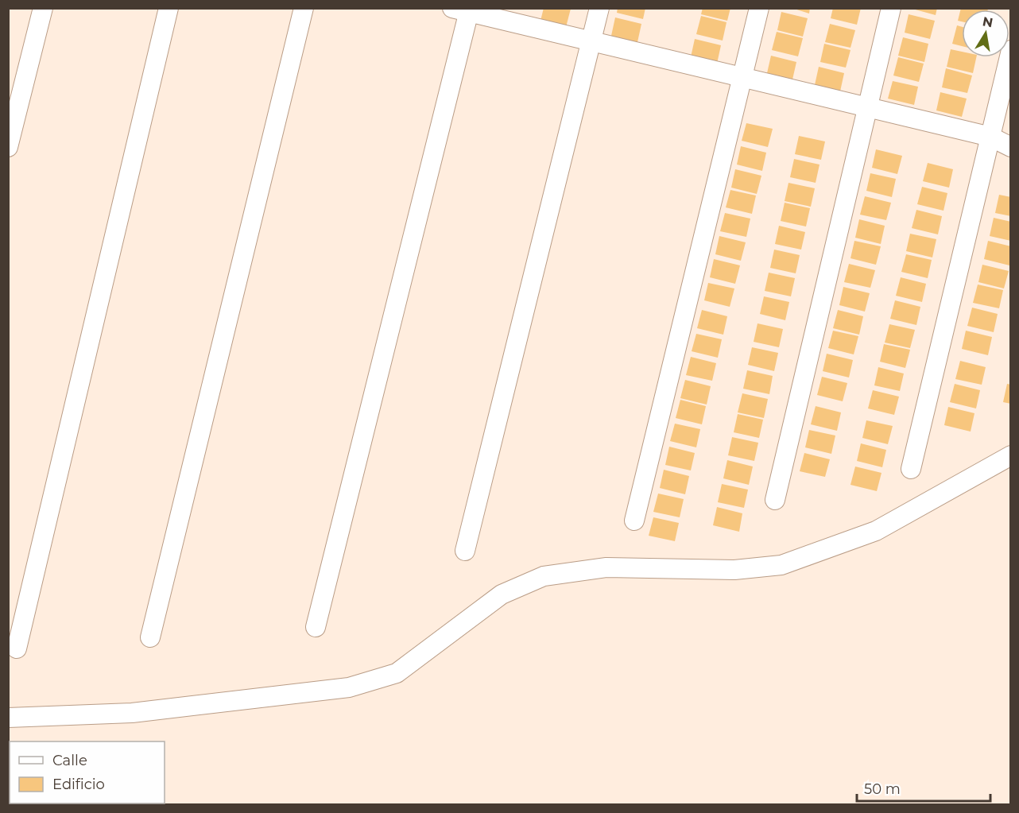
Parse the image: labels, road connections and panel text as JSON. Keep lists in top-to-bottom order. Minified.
{"legend":["Calle","Edificio"],"scale_bar":"50 m","north":"top"}
